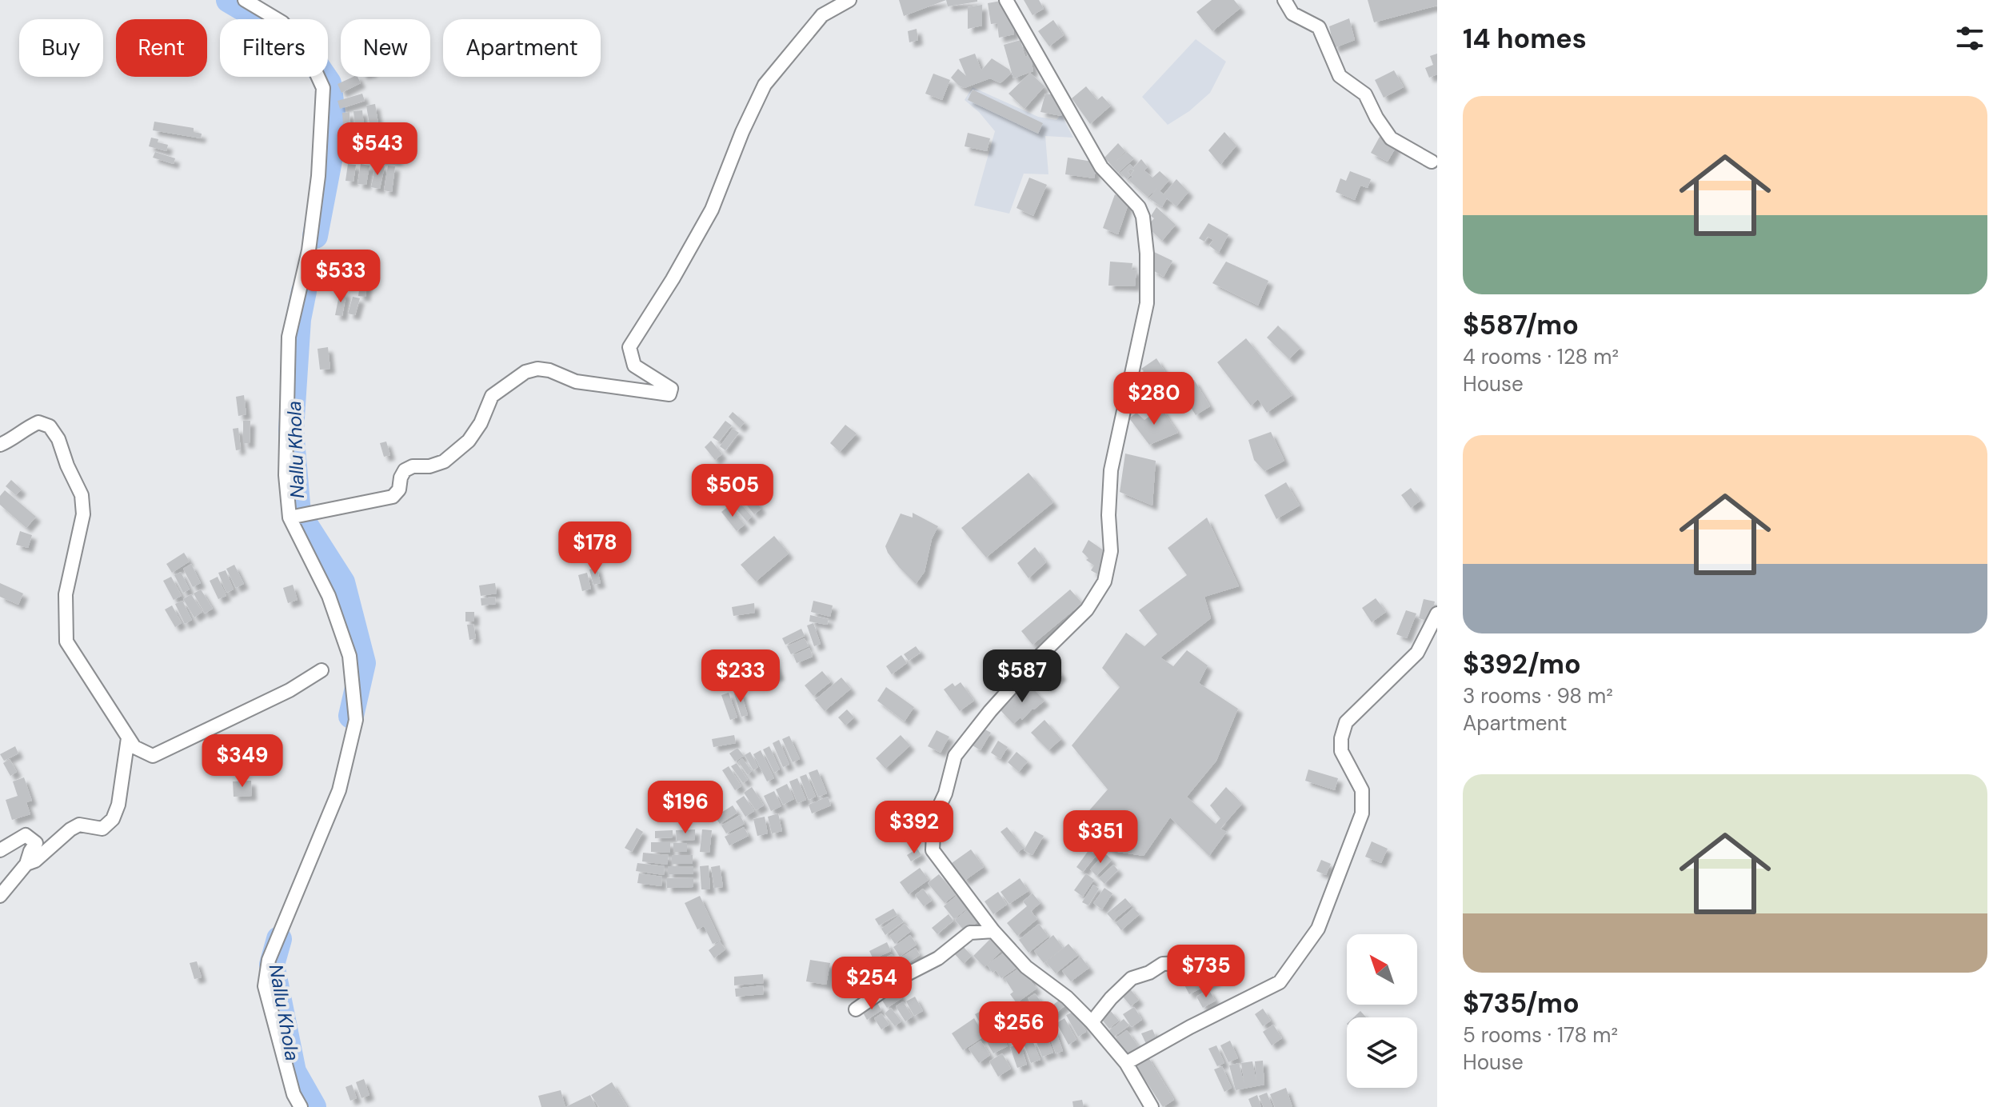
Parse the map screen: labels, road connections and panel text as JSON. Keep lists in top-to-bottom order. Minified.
{"water":["Nallu Khola"],"north":"top left","page":{"heading":"14 homes","chip":["Buy","Rent","Filters","New","Apartment"],"list":[{"name":"$587/mo","note":"4 rooms · 128 m² · House"},{"name":"$392/mo","note":"3 rooms · 98 m² · Apartment"},{"name":"$735/mo","note":"5 rooms · 178 m² · House"}],"price":["$543","$533","$280","$505","$178","$233","$587","$349","$196","$392","$351","$735","$254","$256"]}}
